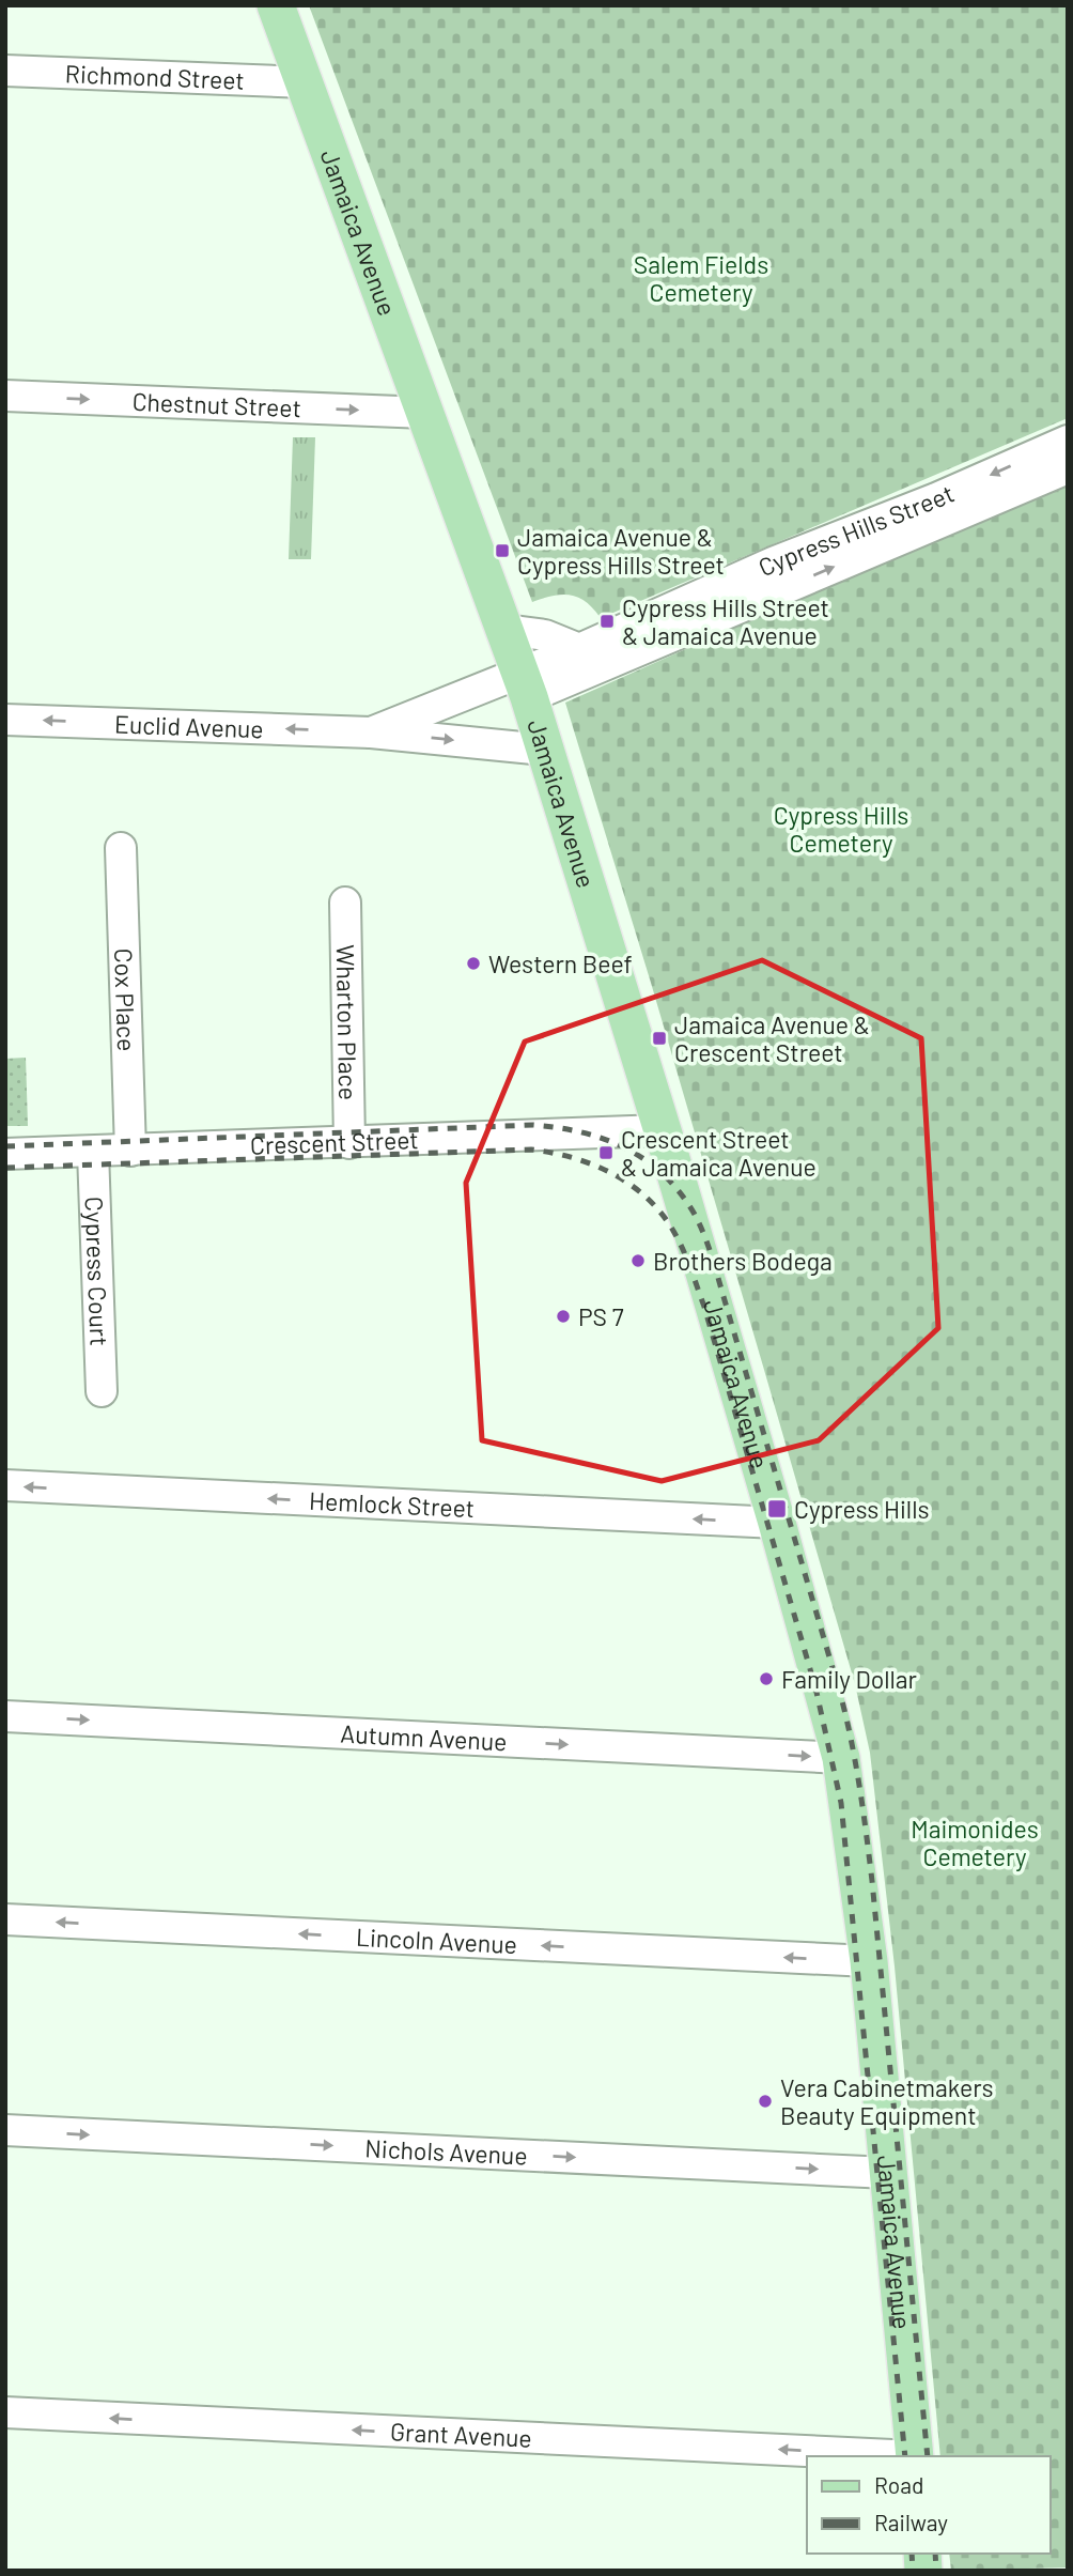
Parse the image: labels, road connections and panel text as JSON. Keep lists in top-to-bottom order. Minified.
{"streets":{"main road":["Jamaica Avenue"],"street":["Richmond Street","Chestnut Street","Cypress Hills Street","Euclid Avenue","Cox Place","Wharton Place","Crescent Street","Cypress Court","Hemlock Street","Autumn Avenue","Lincoln Avenue","Nichols Avenue","Grant Avenue"]},"crossings":[["Richmond Street","Jamaica Avenue"],["Jamaica Avenue","Chestnut Street"],["Jamaica Avenue","Cypress Hills Street"],["Jamaica Avenue","Euclid Avenue"],["Jamaica Avenue","Crescent Street"],["Jamaica Avenue","Hemlock Street"],["Jamaica Avenue","Autumn Avenue"],["Jamaica Avenue","Lincoln Avenue"],["Jamaica Avenue","Nichols Avenue"],["Cypress Hills Street","Euclid Avenue"],["Cox Place","Crescent Street"],["Wharton Place","Crescent Street"],["Crescent Street","Cypress Court"]],"one_way":["Chestnut Street","Hemlock Street","Autumn Avenue","Lincoln Avenue","Nichols Avenue","Grant Avenue"],"parks":["Salem Fields Cemetery","Cypress Hills Cemetery","Maimonides Cemetery"],"places":{"transit":["Jamaica Avenue & Cypress Hills Street","Cypress Hills Street & Jamaica Avenue","Jamaica Avenue & Crescent Street","Crescent Street & Jamaica Avenue","Cypress Hills"],"other":["Western Beef","Brothers Bodega","PS 7","Family Dollar","Vera Cabinetmakers Beauty Equipment"]},"legend":["Road","Railway"]}
